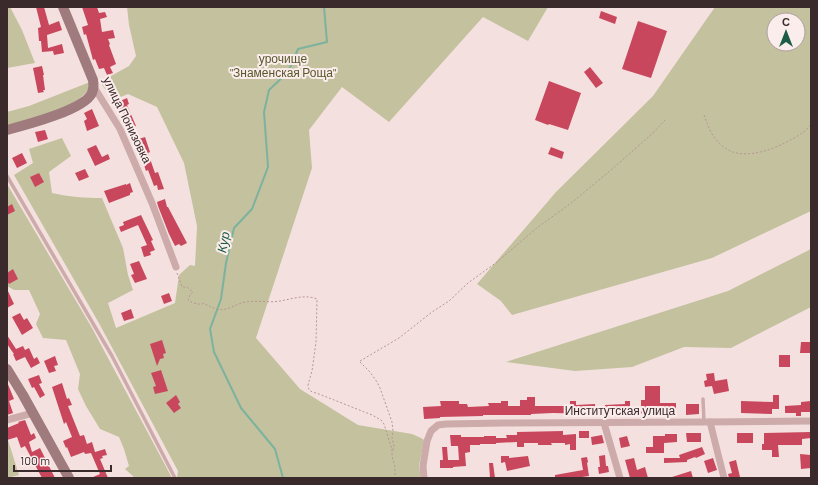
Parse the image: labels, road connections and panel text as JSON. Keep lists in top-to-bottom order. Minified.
{"streets":{"main road":["улица Понизовка"],"street":["Институтская улица"]},"water":["Кур"],"parks":["урочище \"Знаменская Роща\""],"scale_bar":"100 m","north":"top"}
